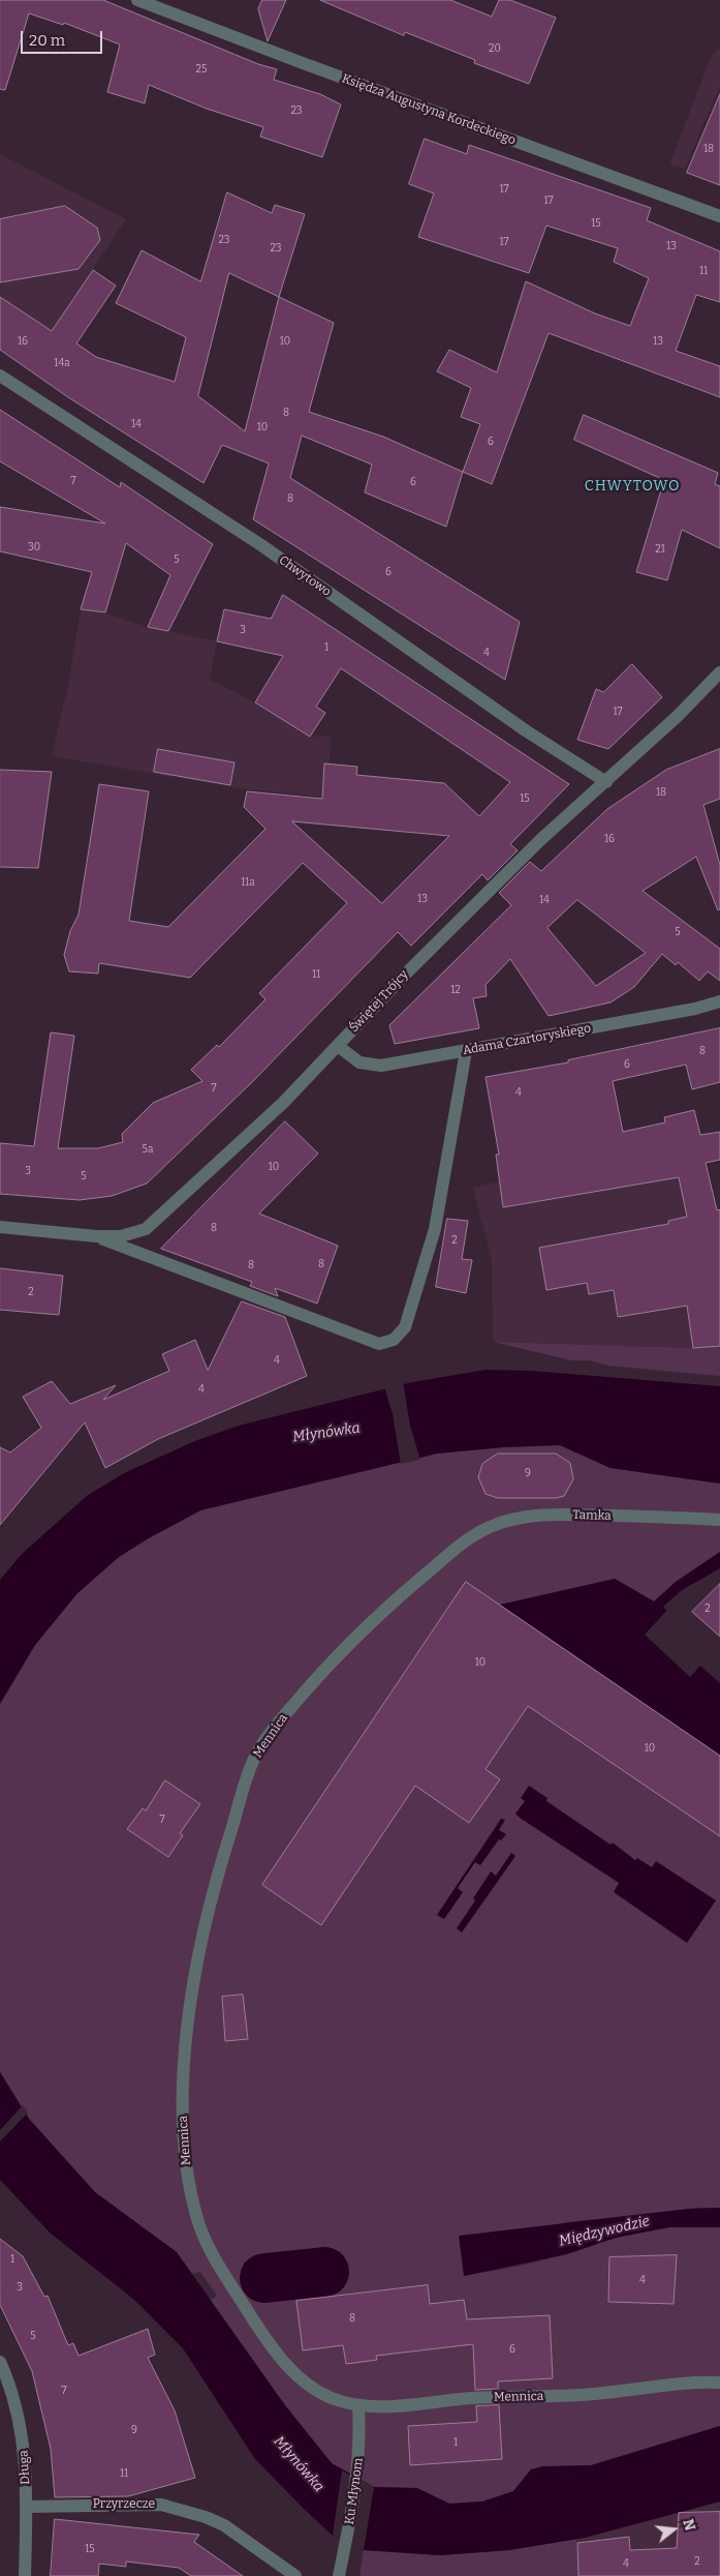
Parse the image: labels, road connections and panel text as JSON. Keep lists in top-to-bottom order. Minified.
{"streets":{"street":["Księdza Augustyna Kordeckiego","Chwytowo","Świętej Trójcy","Adama Czartoryskiego","Tamka","Mennica","Długa","Ku Młynom","Przyrzecze"]},"crossings":[["Chwytowo","Świętej Trójcy"],["Świętej Trójcy","Adama Czartoryskiego"],["Tamka","Mennica"],["Mennica","Ku Młynom"],["Długa","Przyrzecze"]],"districts":["CHWYTOWO"],"water":["Młynówka","Międzywodzie"],"house_numbers":["20","25","23","18","17","17","15","23","17","13","23","11","16","10","13","14a","8","14","10","6","7","6","8","30","21","5","6","3","1","4","17","18","15","16","11a","13","14","5","11","12","8","6","7","4","5a","10","3","5","8","2","8","8","2","4","4","9","2","10","10","7","1","4","3","8","5","6","7","9","1","11","15","2","4"],"scale_bar":"20 m","north":"right"}
